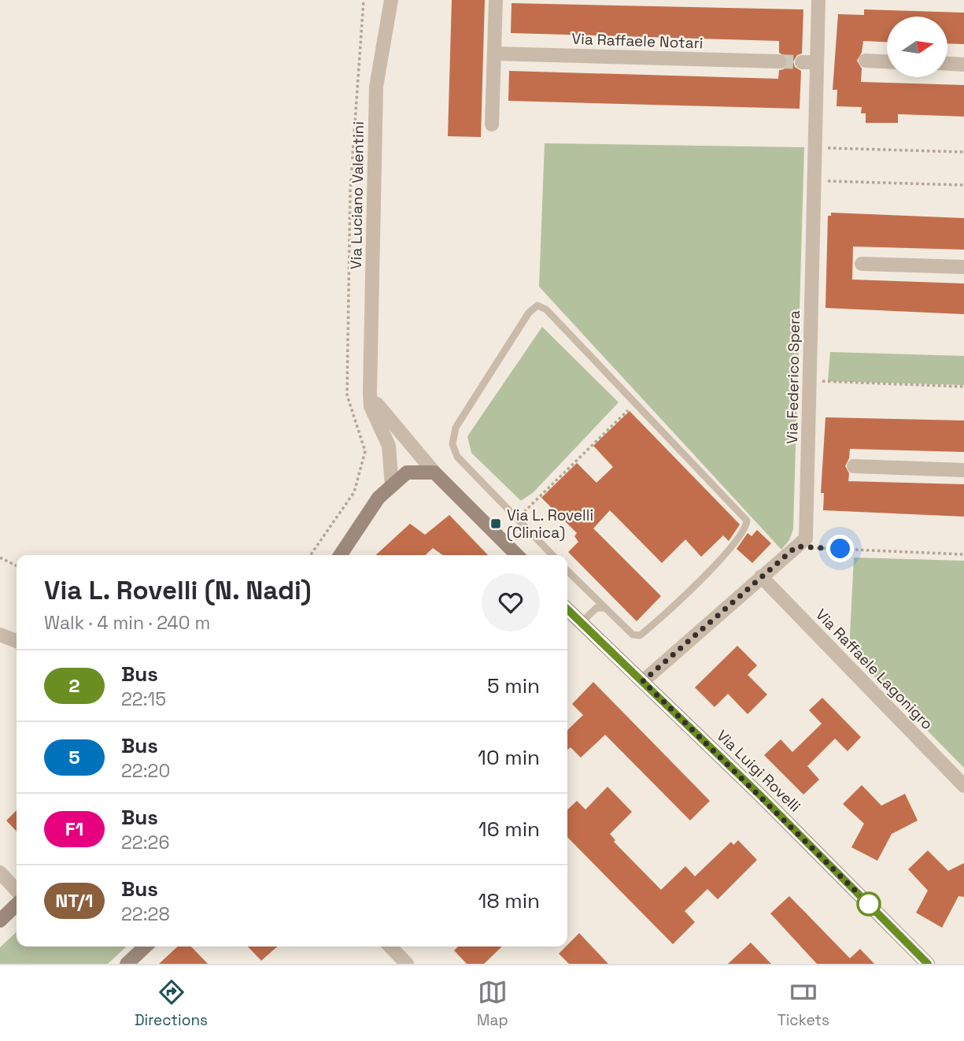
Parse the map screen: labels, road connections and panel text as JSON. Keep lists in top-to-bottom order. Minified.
{"streets":{"street":["Via Raffaele Notari","Via Luciano Valentini","Via Federico Spera","Via Raffaele Lagonigro","Via Luigi Rovelli"]},"crossings":[["Via Federico Spera","Via Raffaele Lagonigro"],["Via Federico Spera","Via Luigi Rovelli"]],"places":{"transit":["Via L. Rovelli (Clinica)"]},"lines":["bus line 2"],"north":"right","page":{"heading":["Via L. Rovelli (N. Nadi)","Walk · 4 min · 240 m"],"list":[{"mark":"2","name":"Bus","note":"22:15","value":"5 min"},{"mark":"5","name":"Bus","note":"22:20","value":"10 min"},{"mark":"F1","name":"Bus","note":"22:26","value":"16 min"},{"mark":"NT/1","name":"Bus","note":"22:28","value":"18 min"}],"tabs":["Directions","Map","Tickets"]}}
